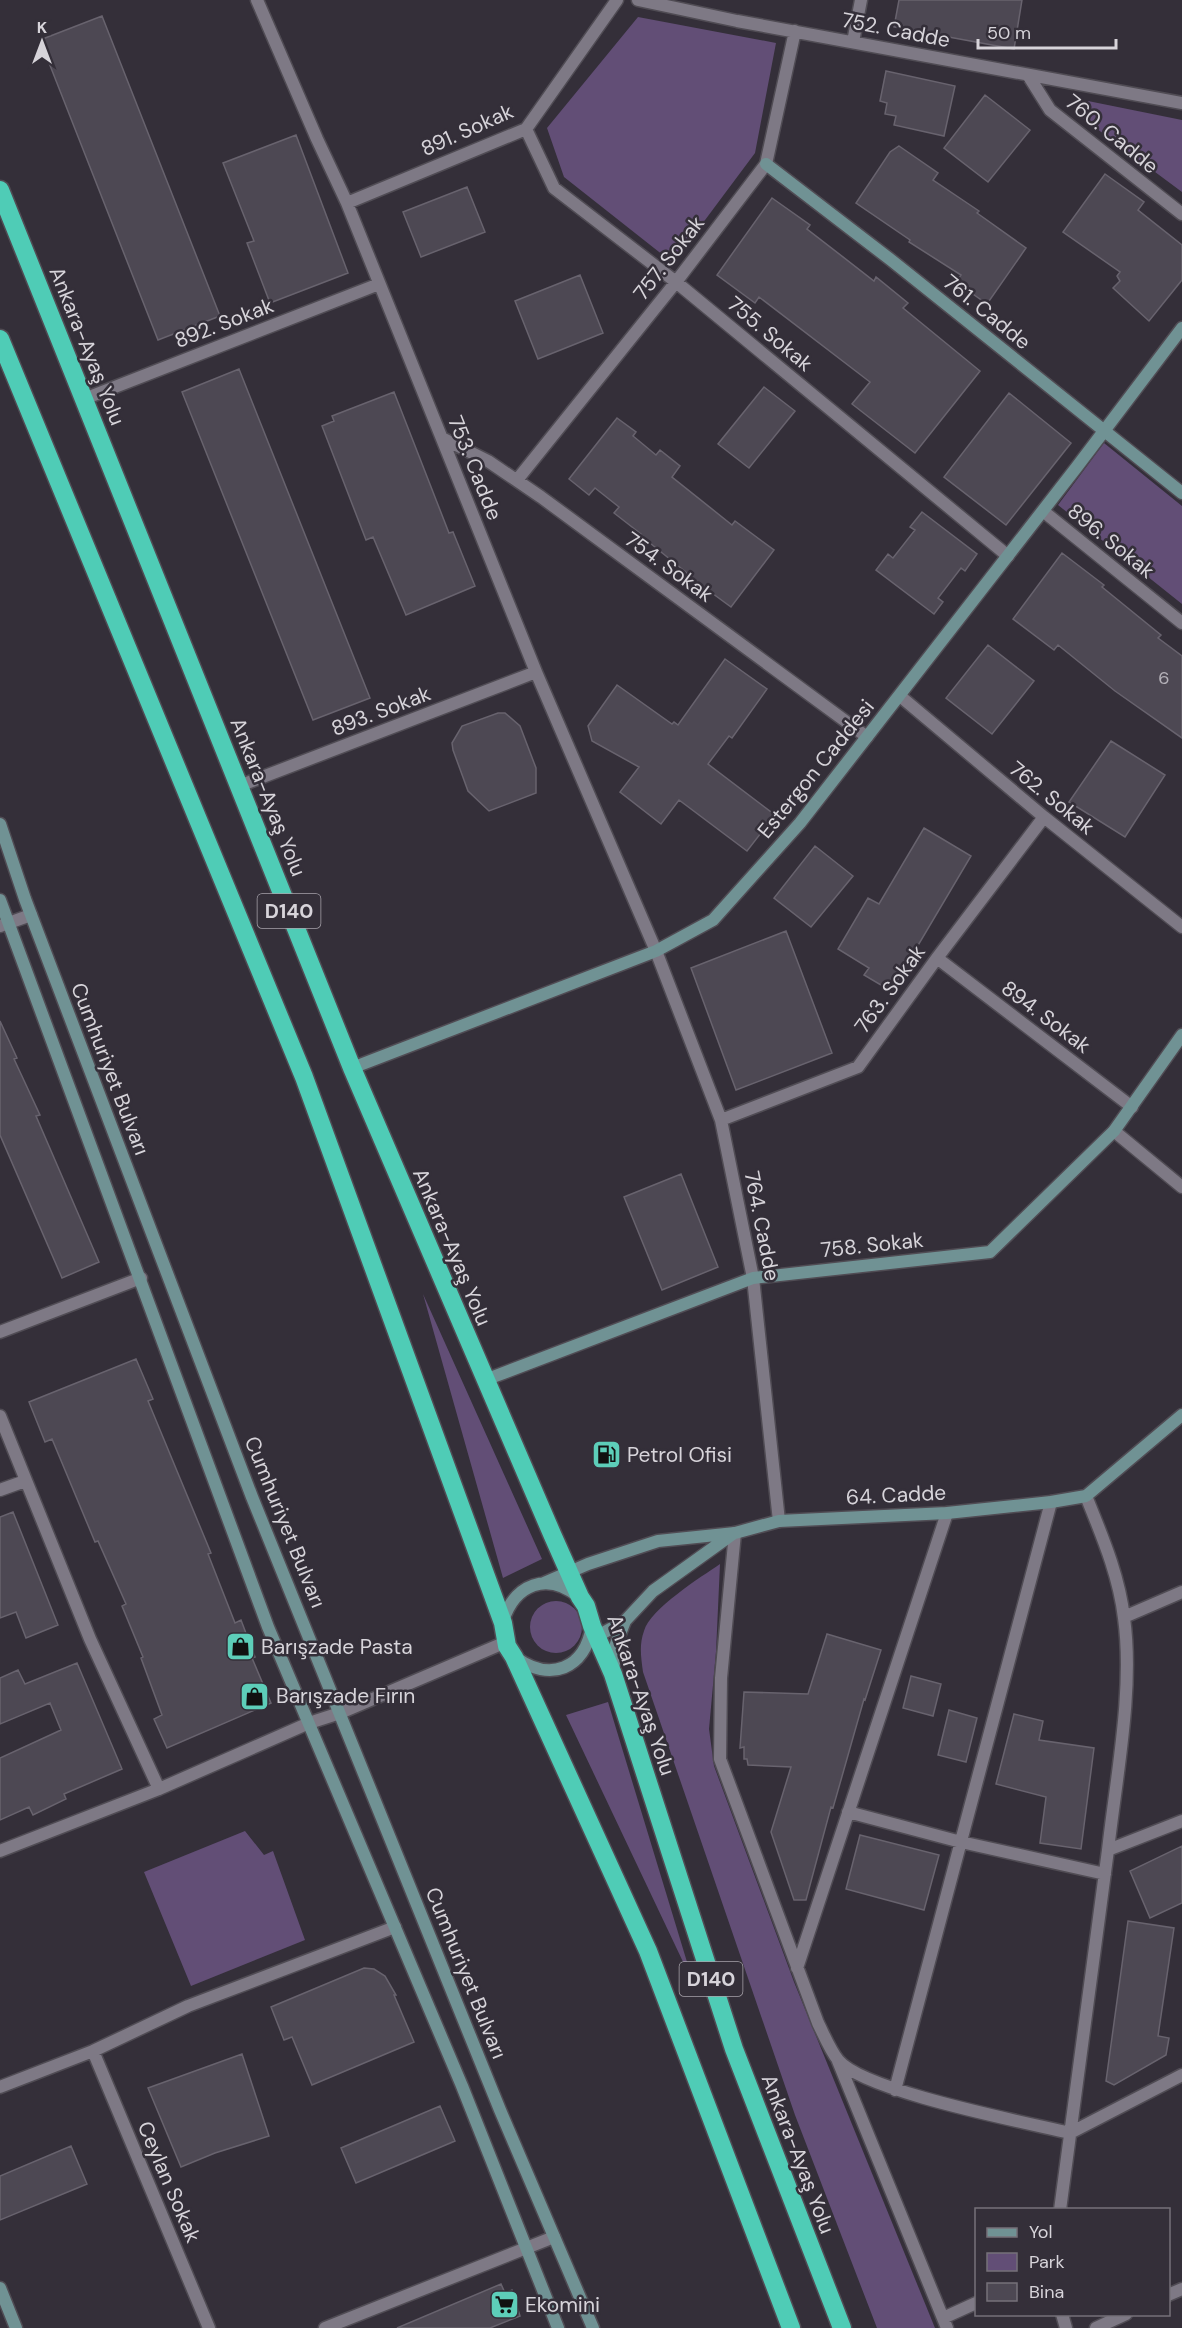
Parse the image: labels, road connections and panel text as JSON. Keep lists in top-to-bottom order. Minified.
{"streets":{"highway":["Ankara-Ayaş Yolu","D140"],"main road":["761. Cadde","Estergon Caddesi","Cumhuriyet Bulvarı","758. Sokak","64. Cadde"],"street":["752. Cadde","891. Sokak","760. Cadde","757. Sokak","892. Sokak","755. Sokak","753. Cadde","896. Sokak","754. Sokak","893. Sokak","762. Sokak","763. Sokak","894. Sokak","764. Cadde","Ceylan Sokak"]},"crossings":[["752. Cadde","760. Cadde"],["752. Cadde","757. Sokak"],["891. Sokak","755. Sokak"],["891. Sokak","753. Cadde"],["757. Sokak","761. Cadde"],["757. Sokak","755. Sokak"],["757. Sokak","754. Sokak"],["761. Cadde","Estergon Caddesi"],["892. Sokak","Ankara-Ayaş Yolu"],["892. Sokak","753. Cadde"],["755. Sokak","Estergon Caddesi"],["Ankara-Ayaş Yolu","893. Sokak"],["Ankara-Ayaş Yolu","Estergon Caddesi"],["Ankara-Ayaş Yolu","D140"],["Ankara-Ayaş Yolu","758. Sokak"],["Ankara-Ayaş Yolu","64. Cadde"],["753. Cadde","754. Sokak"],["753. Cadde","893. Sokak"],["753. Cadde","Estergon Caddesi"],["753. Cadde","764. Cadde"],["896. Sokak","Estergon Caddesi"],["754. Sokak","Estergon Caddesi"],["Estergon Caddesi","762. Sokak"],["Estergon Caddesi","764. Cadde"],["762. Sokak","763. Sokak"],["D140","64. Cadde"],["763. Sokak","894. Sokak"],["763. Sokak","764. Cadde"],["894. Sokak","758. Sokak"],["764. Cadde","758. Sokak"],["764. Cadde","64. Cadde"]],"places":{"fuel station":["Petrol Ofisi"],"shop":["Barışzade Pasta","Barışzade Fırın"],"supermarket":["Ekomini"]},"house_numbers":["6"],"legend":["Yol","Park","Bina"],"scale_bar":"50 m","north":"top"}
